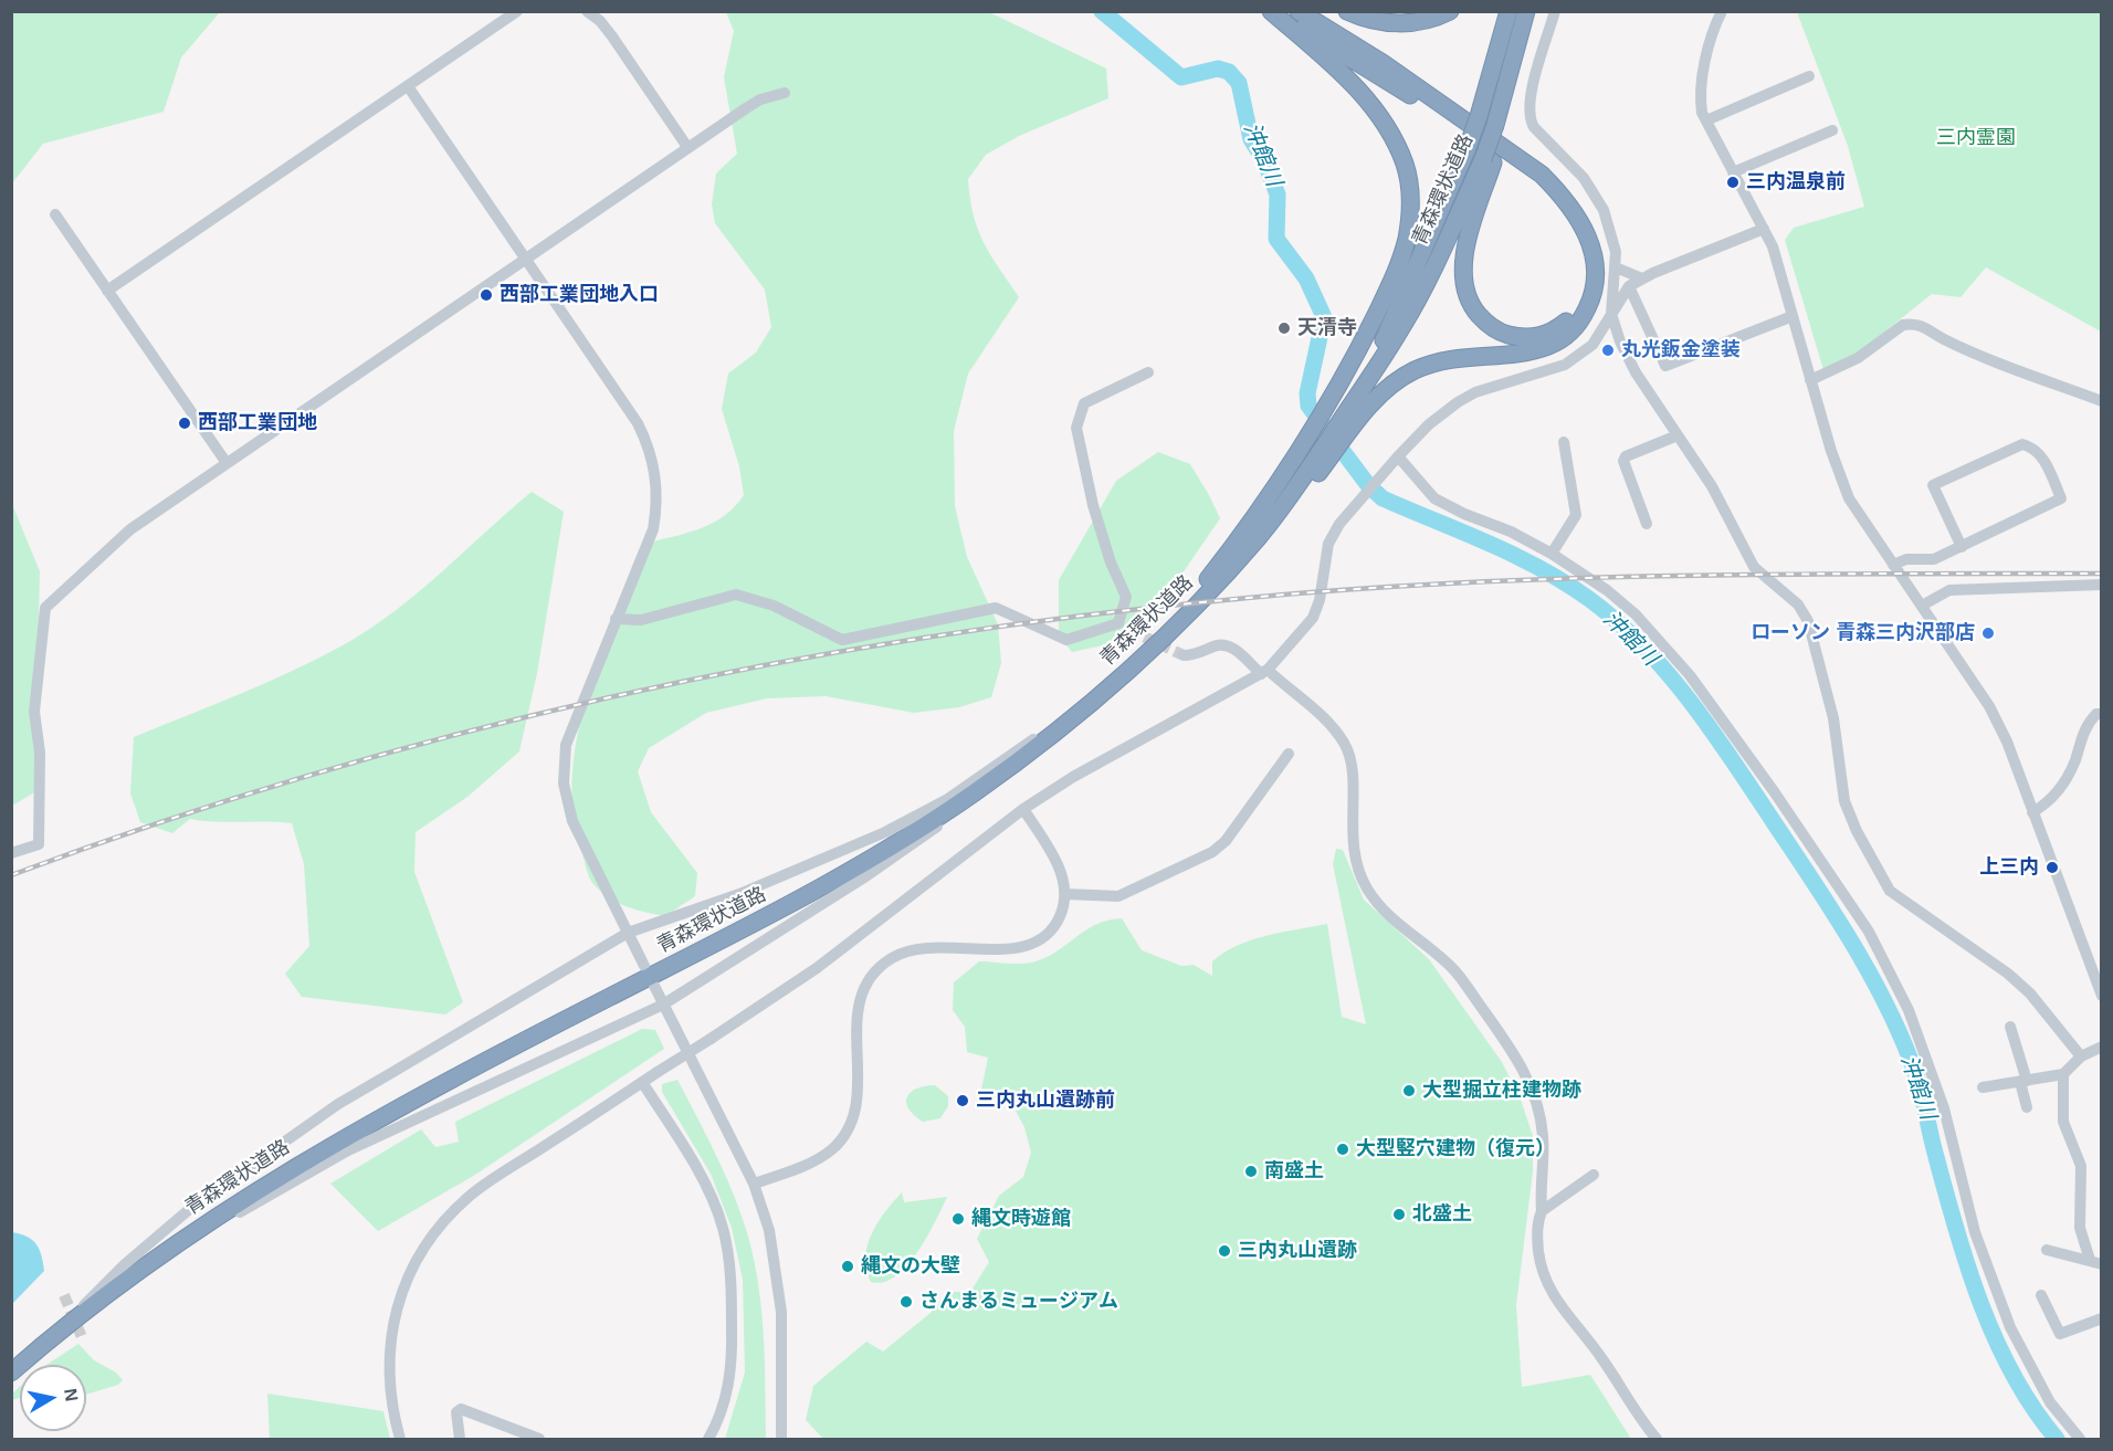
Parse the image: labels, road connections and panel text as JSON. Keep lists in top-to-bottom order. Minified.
{"streets":{"highway":["青森環状道路"]},"water":["沖館川"],"parks":["三内霊園"],"places":["三内温泉前","西部工業団地入口","天清寺","丸光鈑金塗装","西部工業団地","ローソン 青森三内沢部店","上三内","大型掘立柱建物跡","三内丸山遺跡前","大型竪穴建物（復元）","南盛土","北盛土","縄文時遊館","三内丸山遺跡","縄文の大壁","さんまるミュージアム"],"north":"right"}
